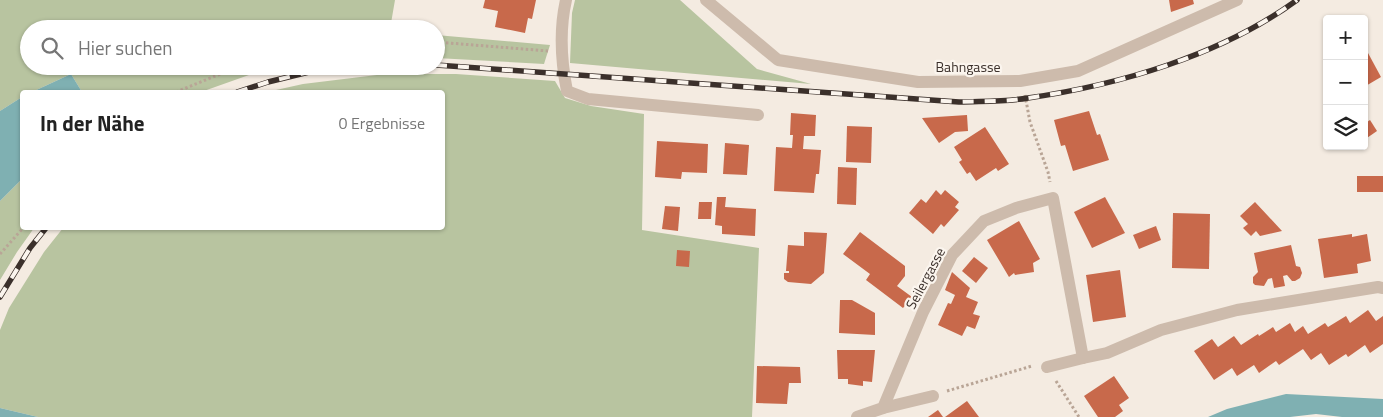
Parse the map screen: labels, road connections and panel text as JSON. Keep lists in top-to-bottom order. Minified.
{"streets":{"street":["Bahngasse","Seilergasse"]},"page":{"map_buttons":["+","−"],"search":"Hier suchen","heading":["In der Nähe","0 Ergebnisse"]}}
